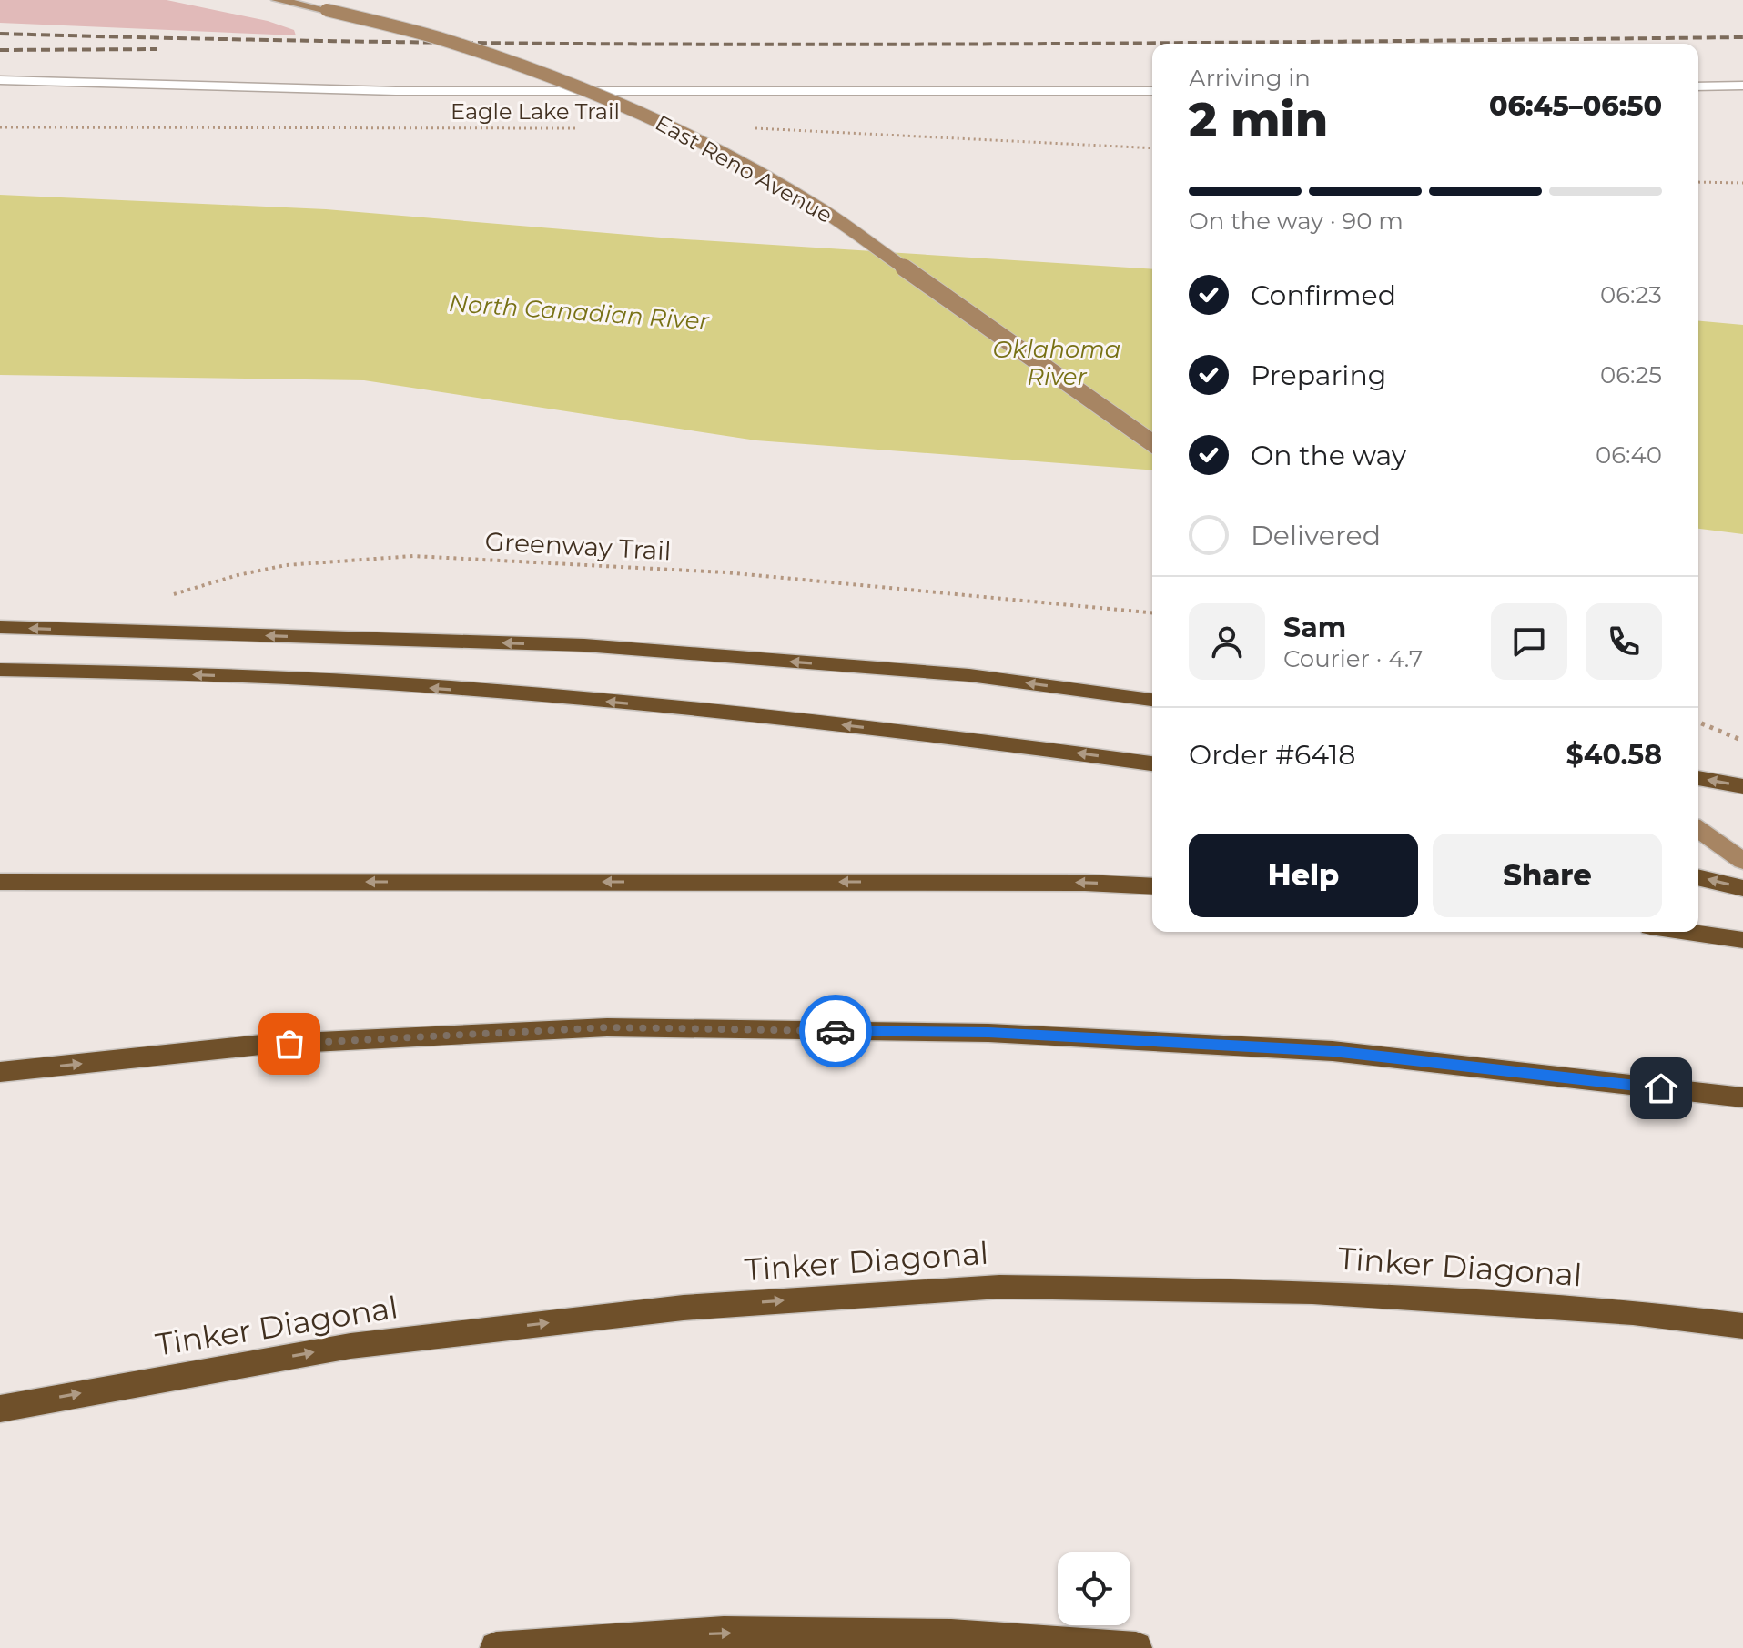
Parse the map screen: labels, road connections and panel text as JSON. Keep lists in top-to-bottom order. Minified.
{"streets":{"highway":["Tinker Diagonal"],"main road":["East Reno Avenue"],"path":["Eagle Lake Trail","Greenway Trail"]},"one_way":["Tinker Diagonal"],"water":["North Canadian River","Oklahoma River"],"page":{"heading":["2 min","Arriving in","06:45–06:50"],"panel":["Sam","Courier · 4.7","Order #6418","$40.58"],"bar":"On the way · 90 m","list":[["Confirmed","06:23"],["Preparing","06:25"],["On the way","06:40"],"Delivered"],"buttons":["Help","Share"]}}
